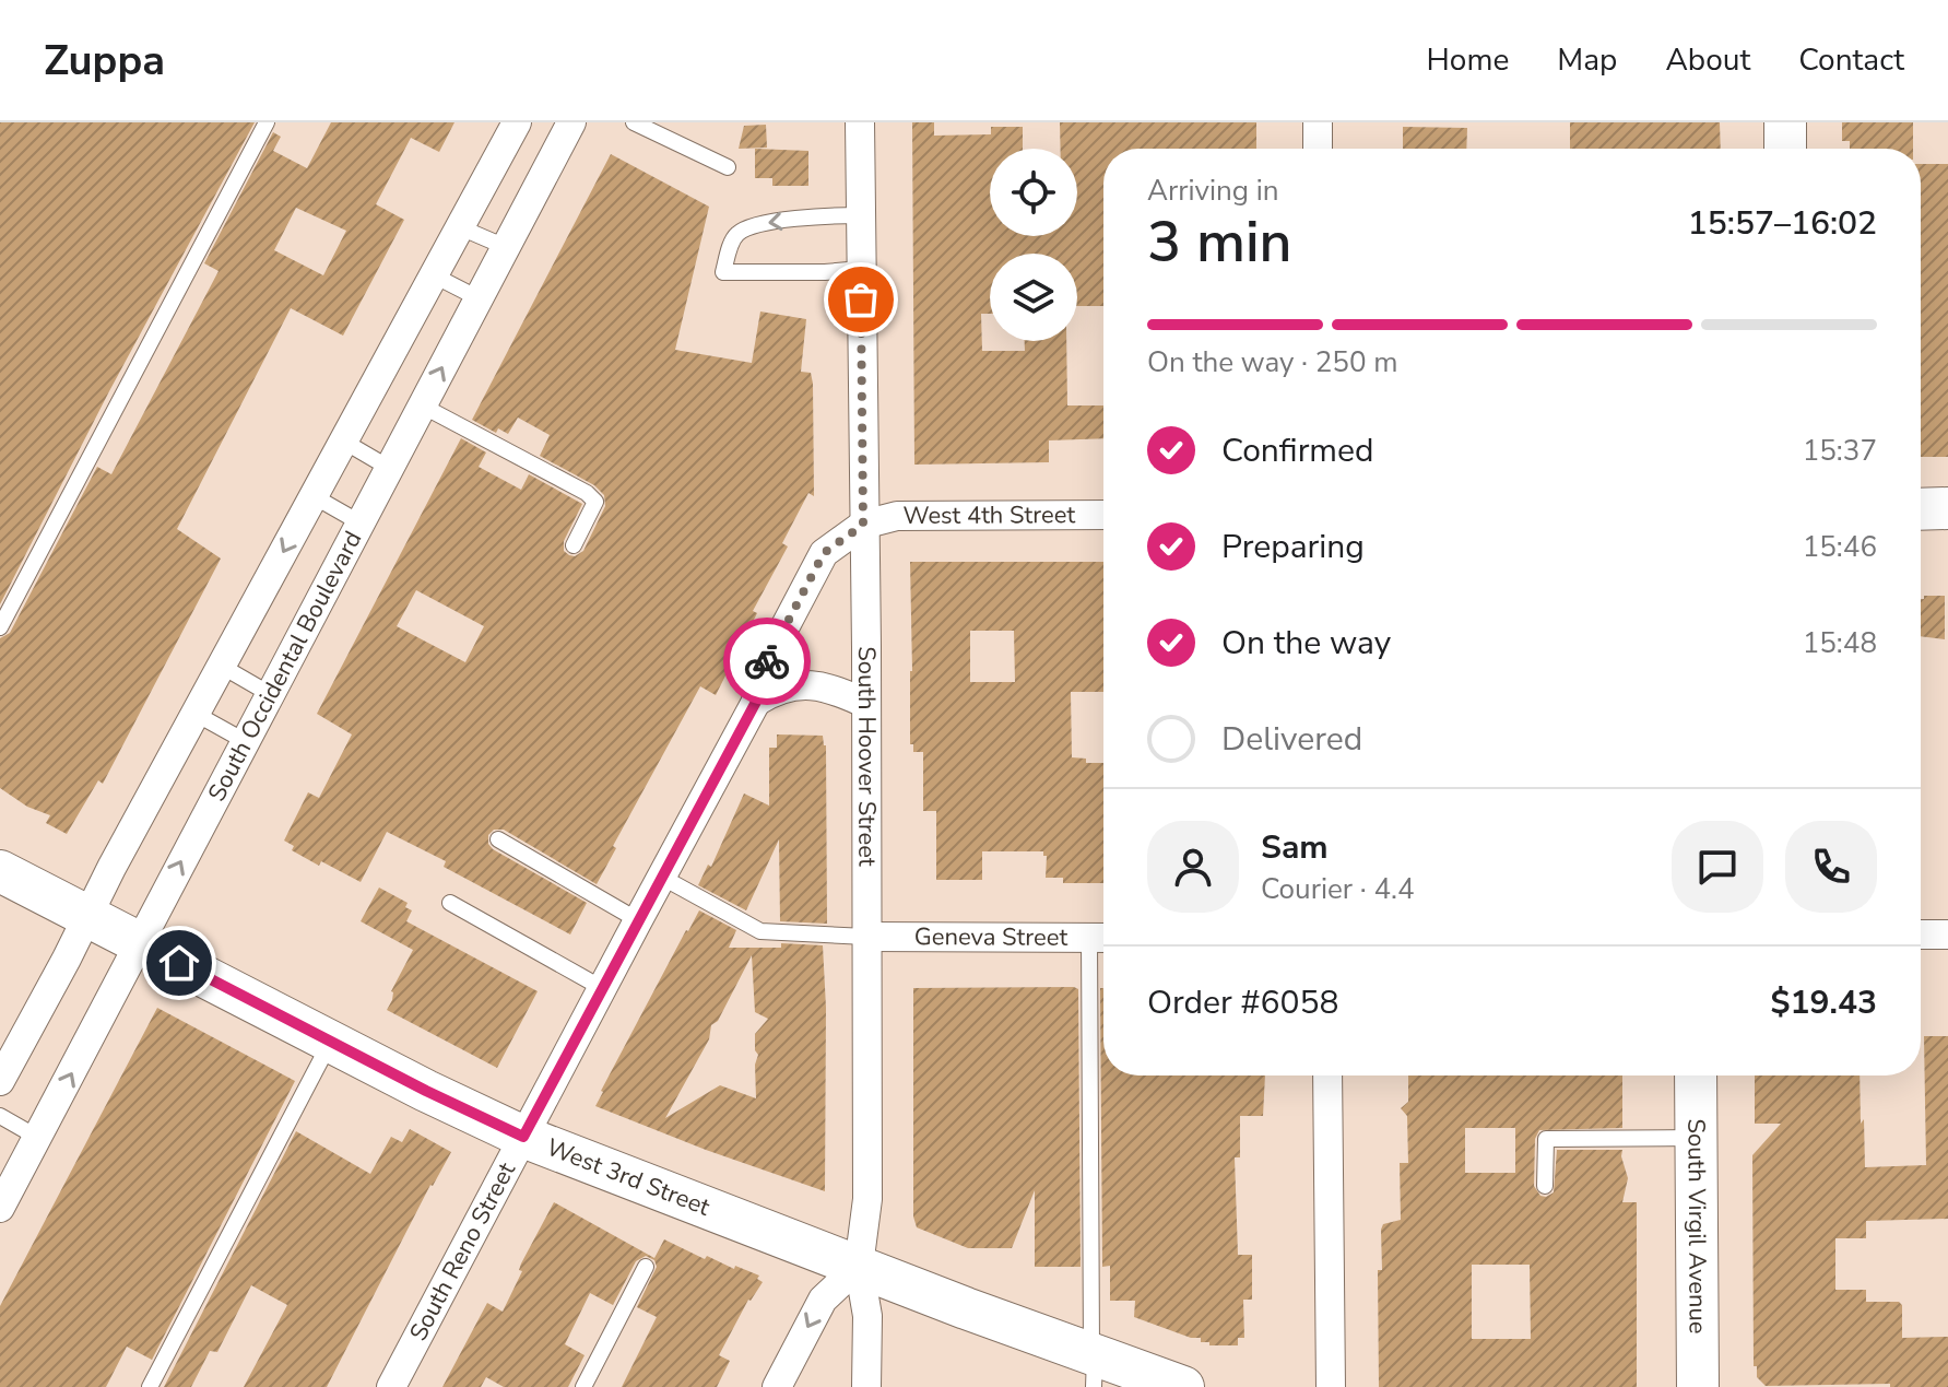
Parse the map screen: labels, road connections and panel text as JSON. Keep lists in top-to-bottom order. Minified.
{"streets":{"main road":["West 3rd Street","South Virgil Avenue"],"street":["West 4th Street","South Occidental Boulevard","South Hoover Street","Geneva Street","South Reno Street"]},"crossings":[["West 4th Street","South Hoover Street"],["West 4th Street","South Reno Street"],["South Occidental Boulevard","West 3rd Street"],["South Hoover Street","Geneva Street"],["South Hoover Street","West 3rd Street"],["South Hoover Street","South Reno Street"],["West 3rd Street","South Reno Street"]],"page":{"header":"Zuppa","nav":["Home","Map","About","Contact"],"heading":["3 min","Arriving in","15:57–16:02"],"panel":["Sam","Courier · 4.4","Order #6058","$19.43"],"bar":"On the way · 250 m","list":[["Confirmed","15:37"],["Preparing","15:46"],["On the way","15:48"],"Delivered"]}}
